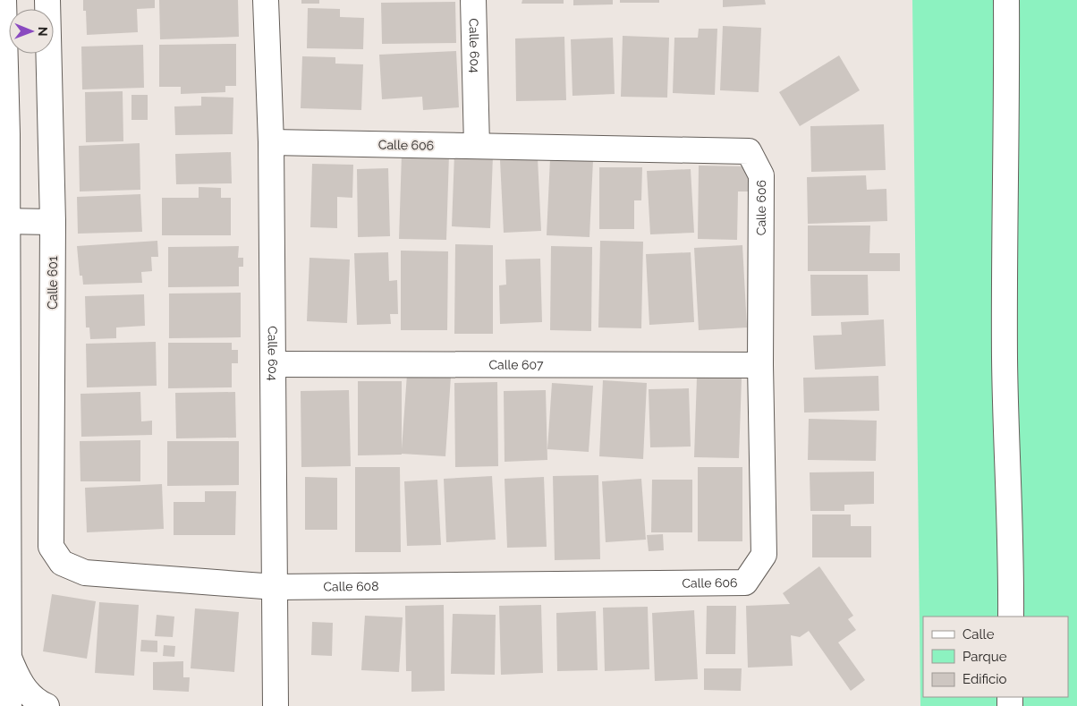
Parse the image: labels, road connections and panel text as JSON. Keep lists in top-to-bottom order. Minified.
{"streets":{"street":["Calle 604","Calle 606","Calle 601","Calle 607","Calle 608"]},"crossings":[["Calle 604","Calle 606"],["Calle 604","Calle 607"],["Calle 604","Calle 608"],["Calle 606","Calle 607"],["Calle 606","Calle 608"],["Calle 601","Calle 608"]],"legend":["Calle","Parque","Edificio"],"north":"right"}
